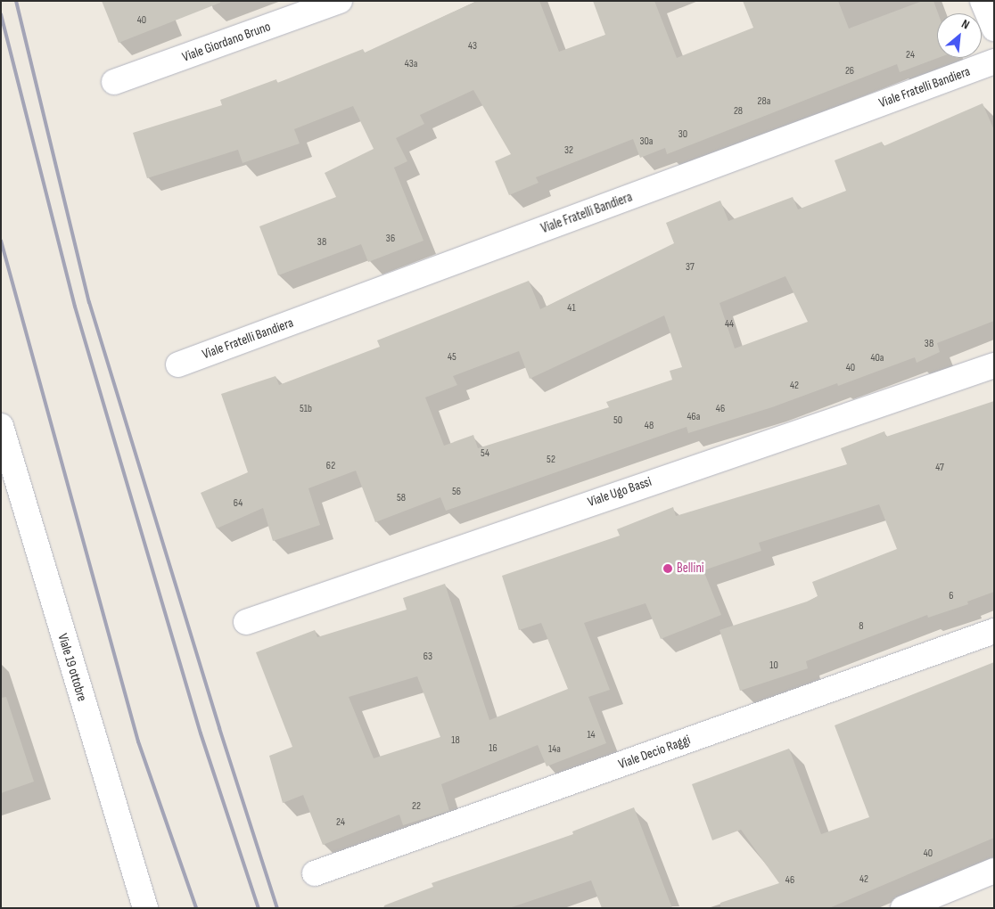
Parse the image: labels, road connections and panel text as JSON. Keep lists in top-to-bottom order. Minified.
{"streets":{"street":["Viale Giordano Bruno","Viale Fratelli Bandiera","Viale Ugo Bassi","Viale 19 ottobre","Viale Decio Raggi"]},"places":["Bellini"],"house_numbers":["40","43","24","43a","26","28a","28","30","30a","32","36","38","37","41","44","38","45","40a","40","42","51b","46","46a","50","48","54","52","62","47","56","58","64","6","8","63","10","14","18","16","14a","22","24","40","42","46"],"north":"top right"}
